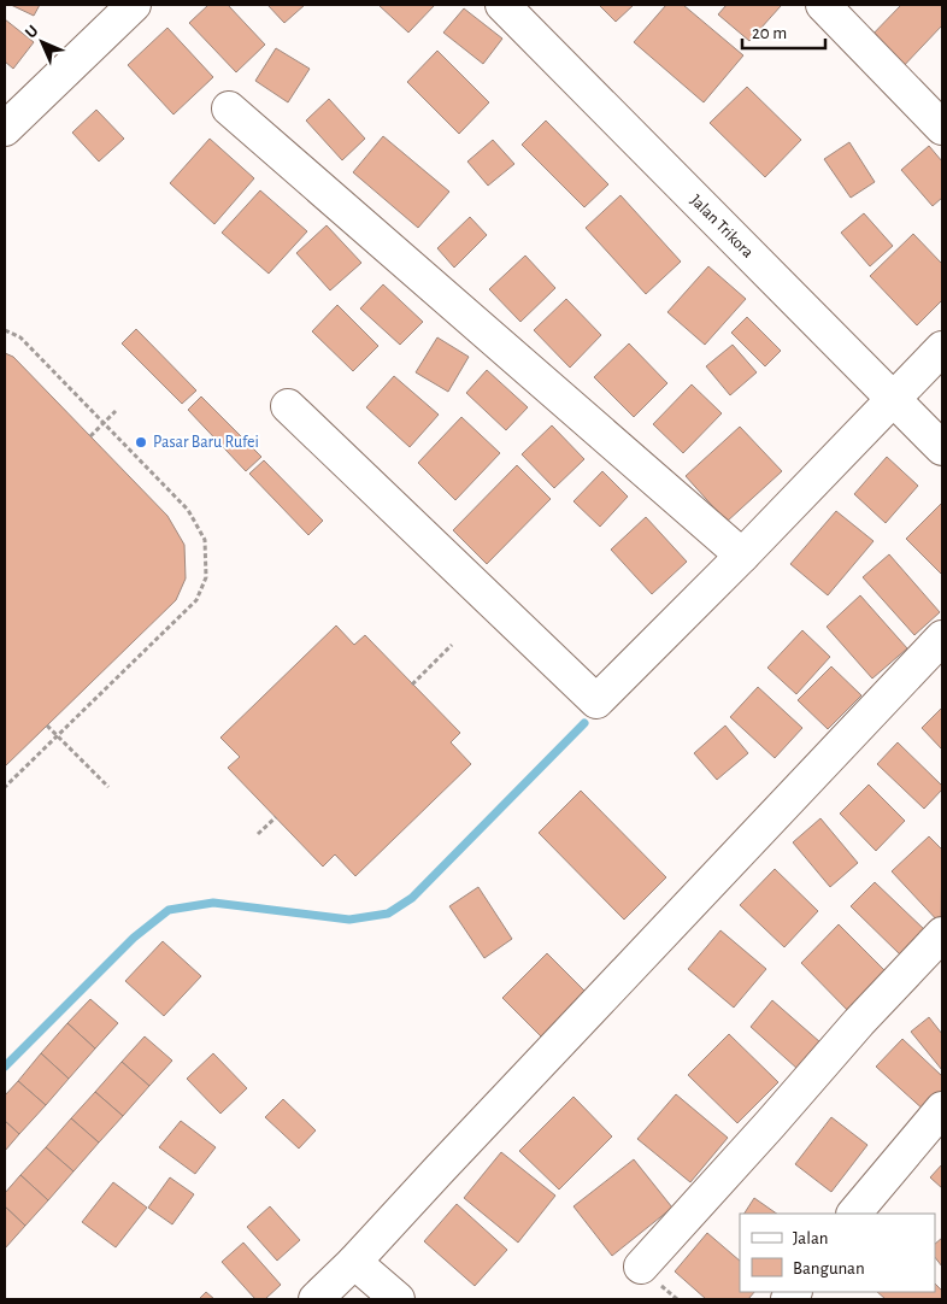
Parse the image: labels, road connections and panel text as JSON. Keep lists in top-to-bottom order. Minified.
{"streets":{"street":["Jalan Trikora"]},"places":["Pasar Baru Rufei"],"legend":["Jalan","Bangunan"],"scale_bar":"20 m","north":"top left"}
